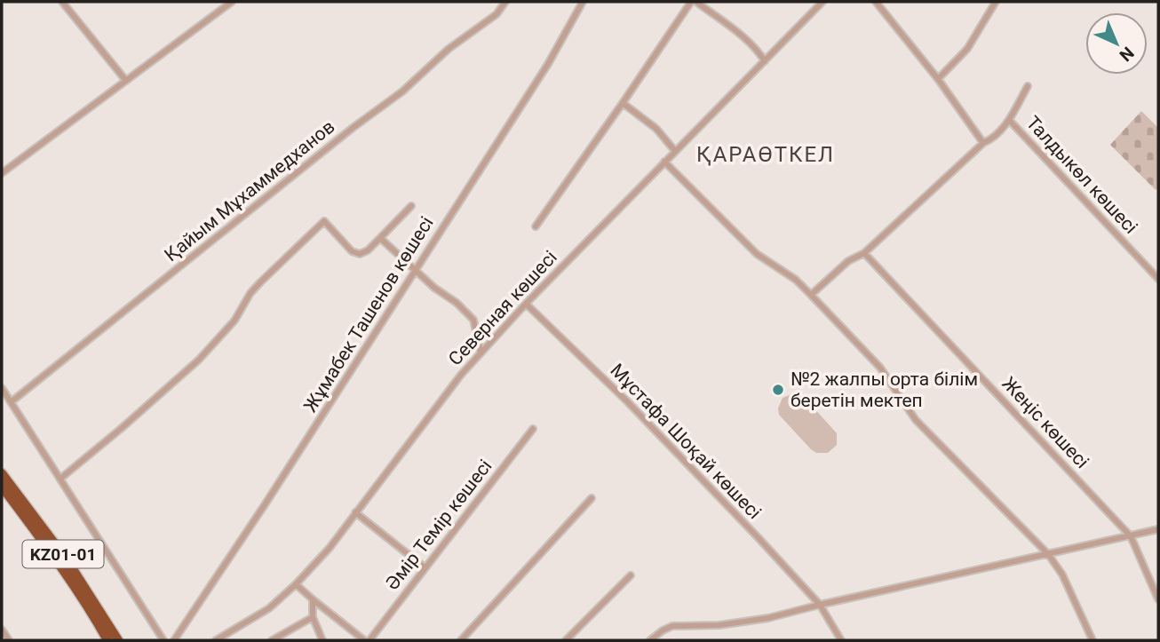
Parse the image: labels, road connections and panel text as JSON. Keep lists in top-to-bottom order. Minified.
{"streets":{"highway":["KZ01-01"],"street":["Талдыкөл көшесі","Қайым Мұхаммедханов","Северная көшесі","Жұмабек Ташенов көшесі","Жеңіс көшесі","Мұстафа Шоқай көшесі","Әмір Темір көшесі"]},"crossings":[["Северная көшесі","Мұстафа Шоқай көшесі"]],"districts":["ҚАРАӨТКЕЛ"],"places":["№2 жалпы орта білім беретін мектеп"],"north":"bottom right"}
